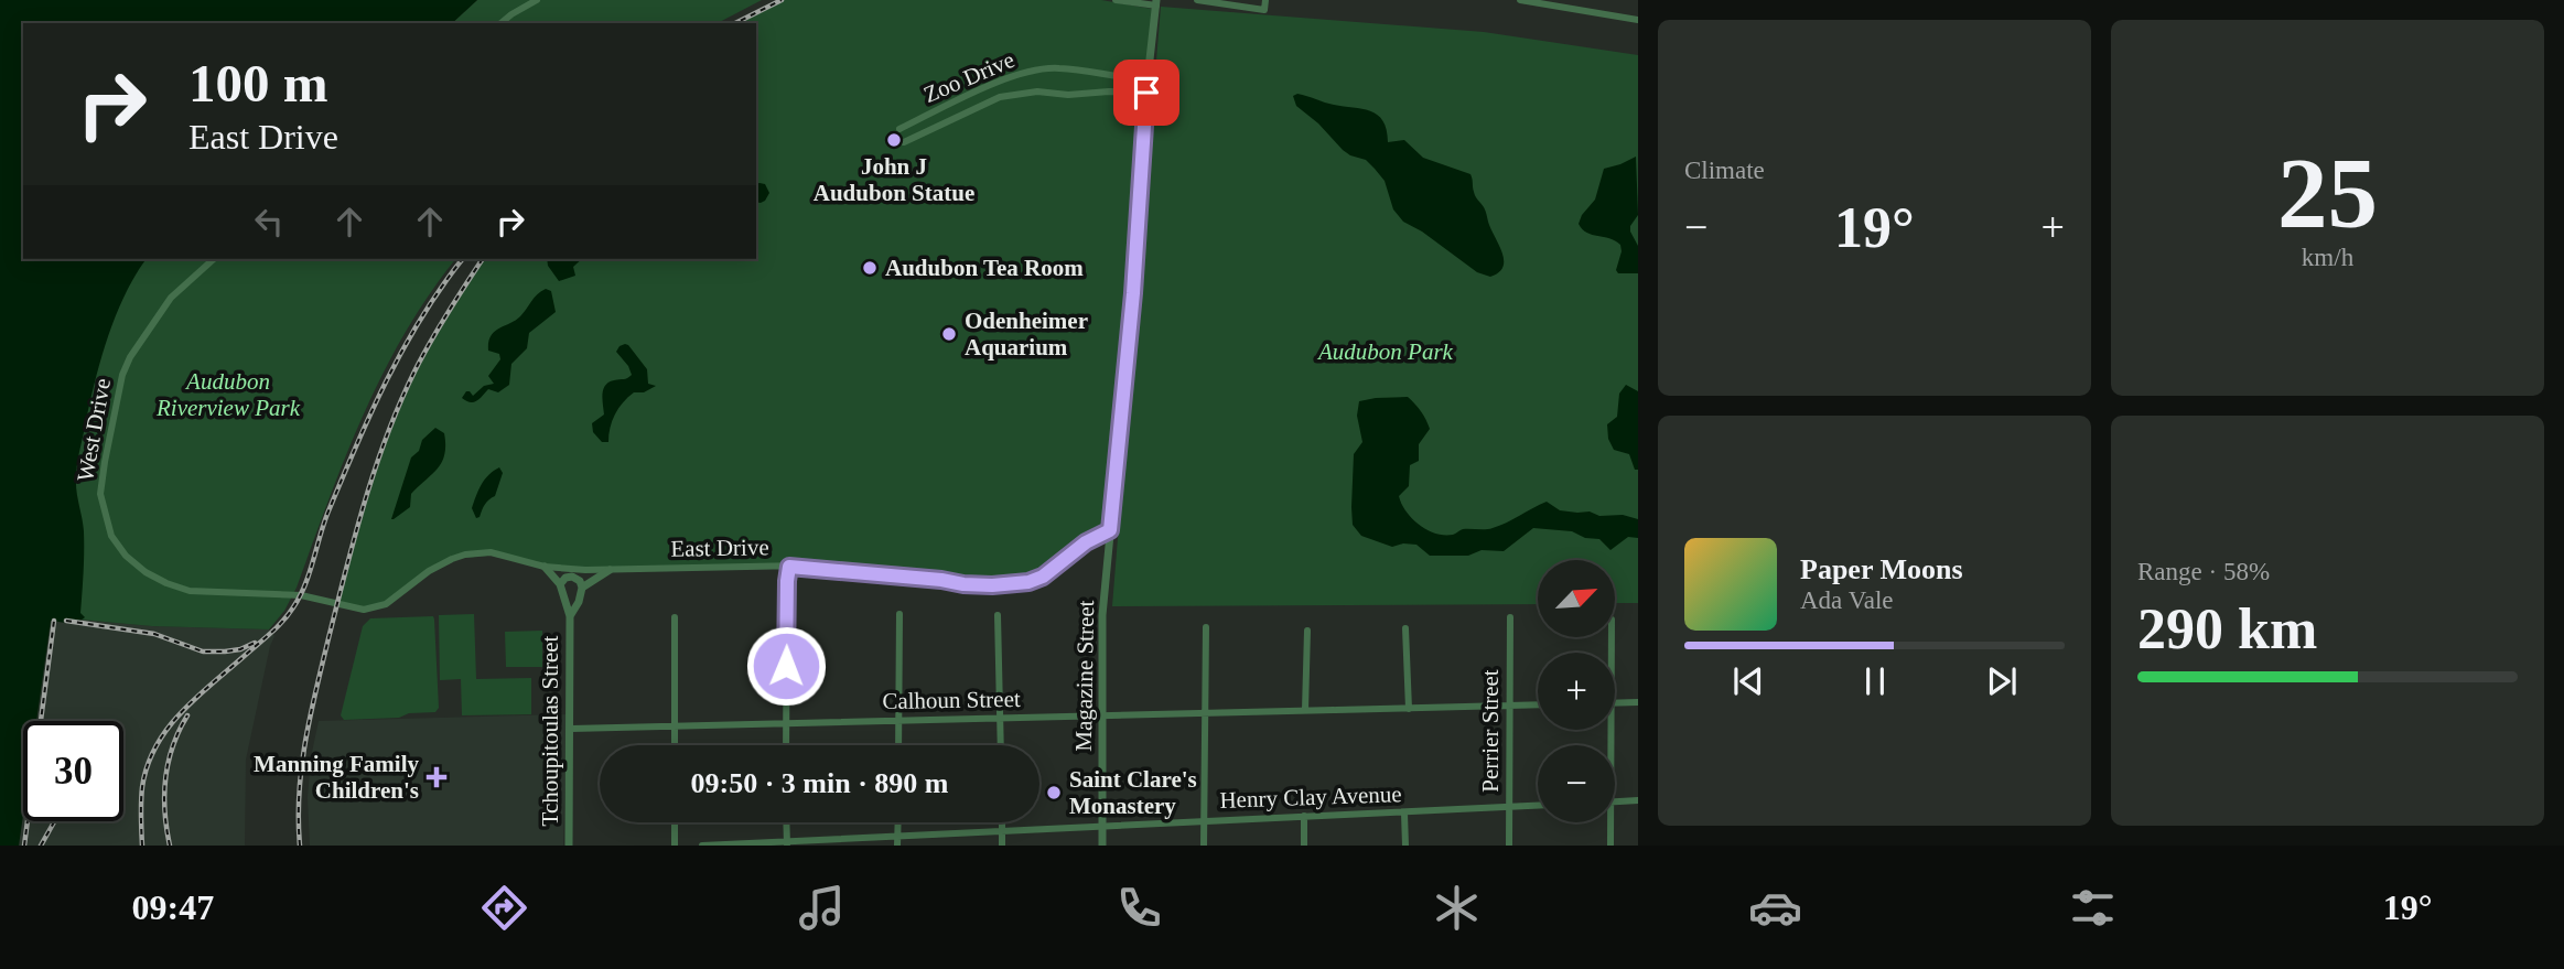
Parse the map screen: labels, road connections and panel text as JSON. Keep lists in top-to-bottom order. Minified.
{"streets":{"street":["Zoo Drive","West Drive","East Drive","Magazine Street","Calhoun Street","Tchoupitoulas Street","Perrier Street","Henry Clay Avenue"]},"crossings":[["Zoo Drive","Magazine Street"],["West Drive","East Drive"],["West Drive","Tchoupitoulas Street"],["East Drive","Magazine Street"],["East Drive","Tchoupitoulas Street"],["Magazine Street","Calhoun Street"],["Magazine Street","Henry Clay Avenue"],["Calhoun Street","Tchoupitoulas Street"],["Calhoun Street","Perrier Street"],["Perrier Street","Henry Clay Avenue"]],"parks":["Audubon Park","Audubon Riverview Park"],"places":{"other":["John J Audubon Statue","Audubon Tea Room","Odenheimer Aquarium","Saint Clare's Monastery"],"health":["Manning Family Children's"]},"north":"top right","page":{"tile":["Climate",["25","km/h"],["Range · 58%","290 km"]],"turn":["100 m","East Drive"],"heat":["−","19°","+"],"song":["Paper Moons","Ada Vale"],"map_buttons":["+","−"],"limit":"30","trip":"09:50 · 3 min · 890 m","tabs":["09:47","19°"]}}
